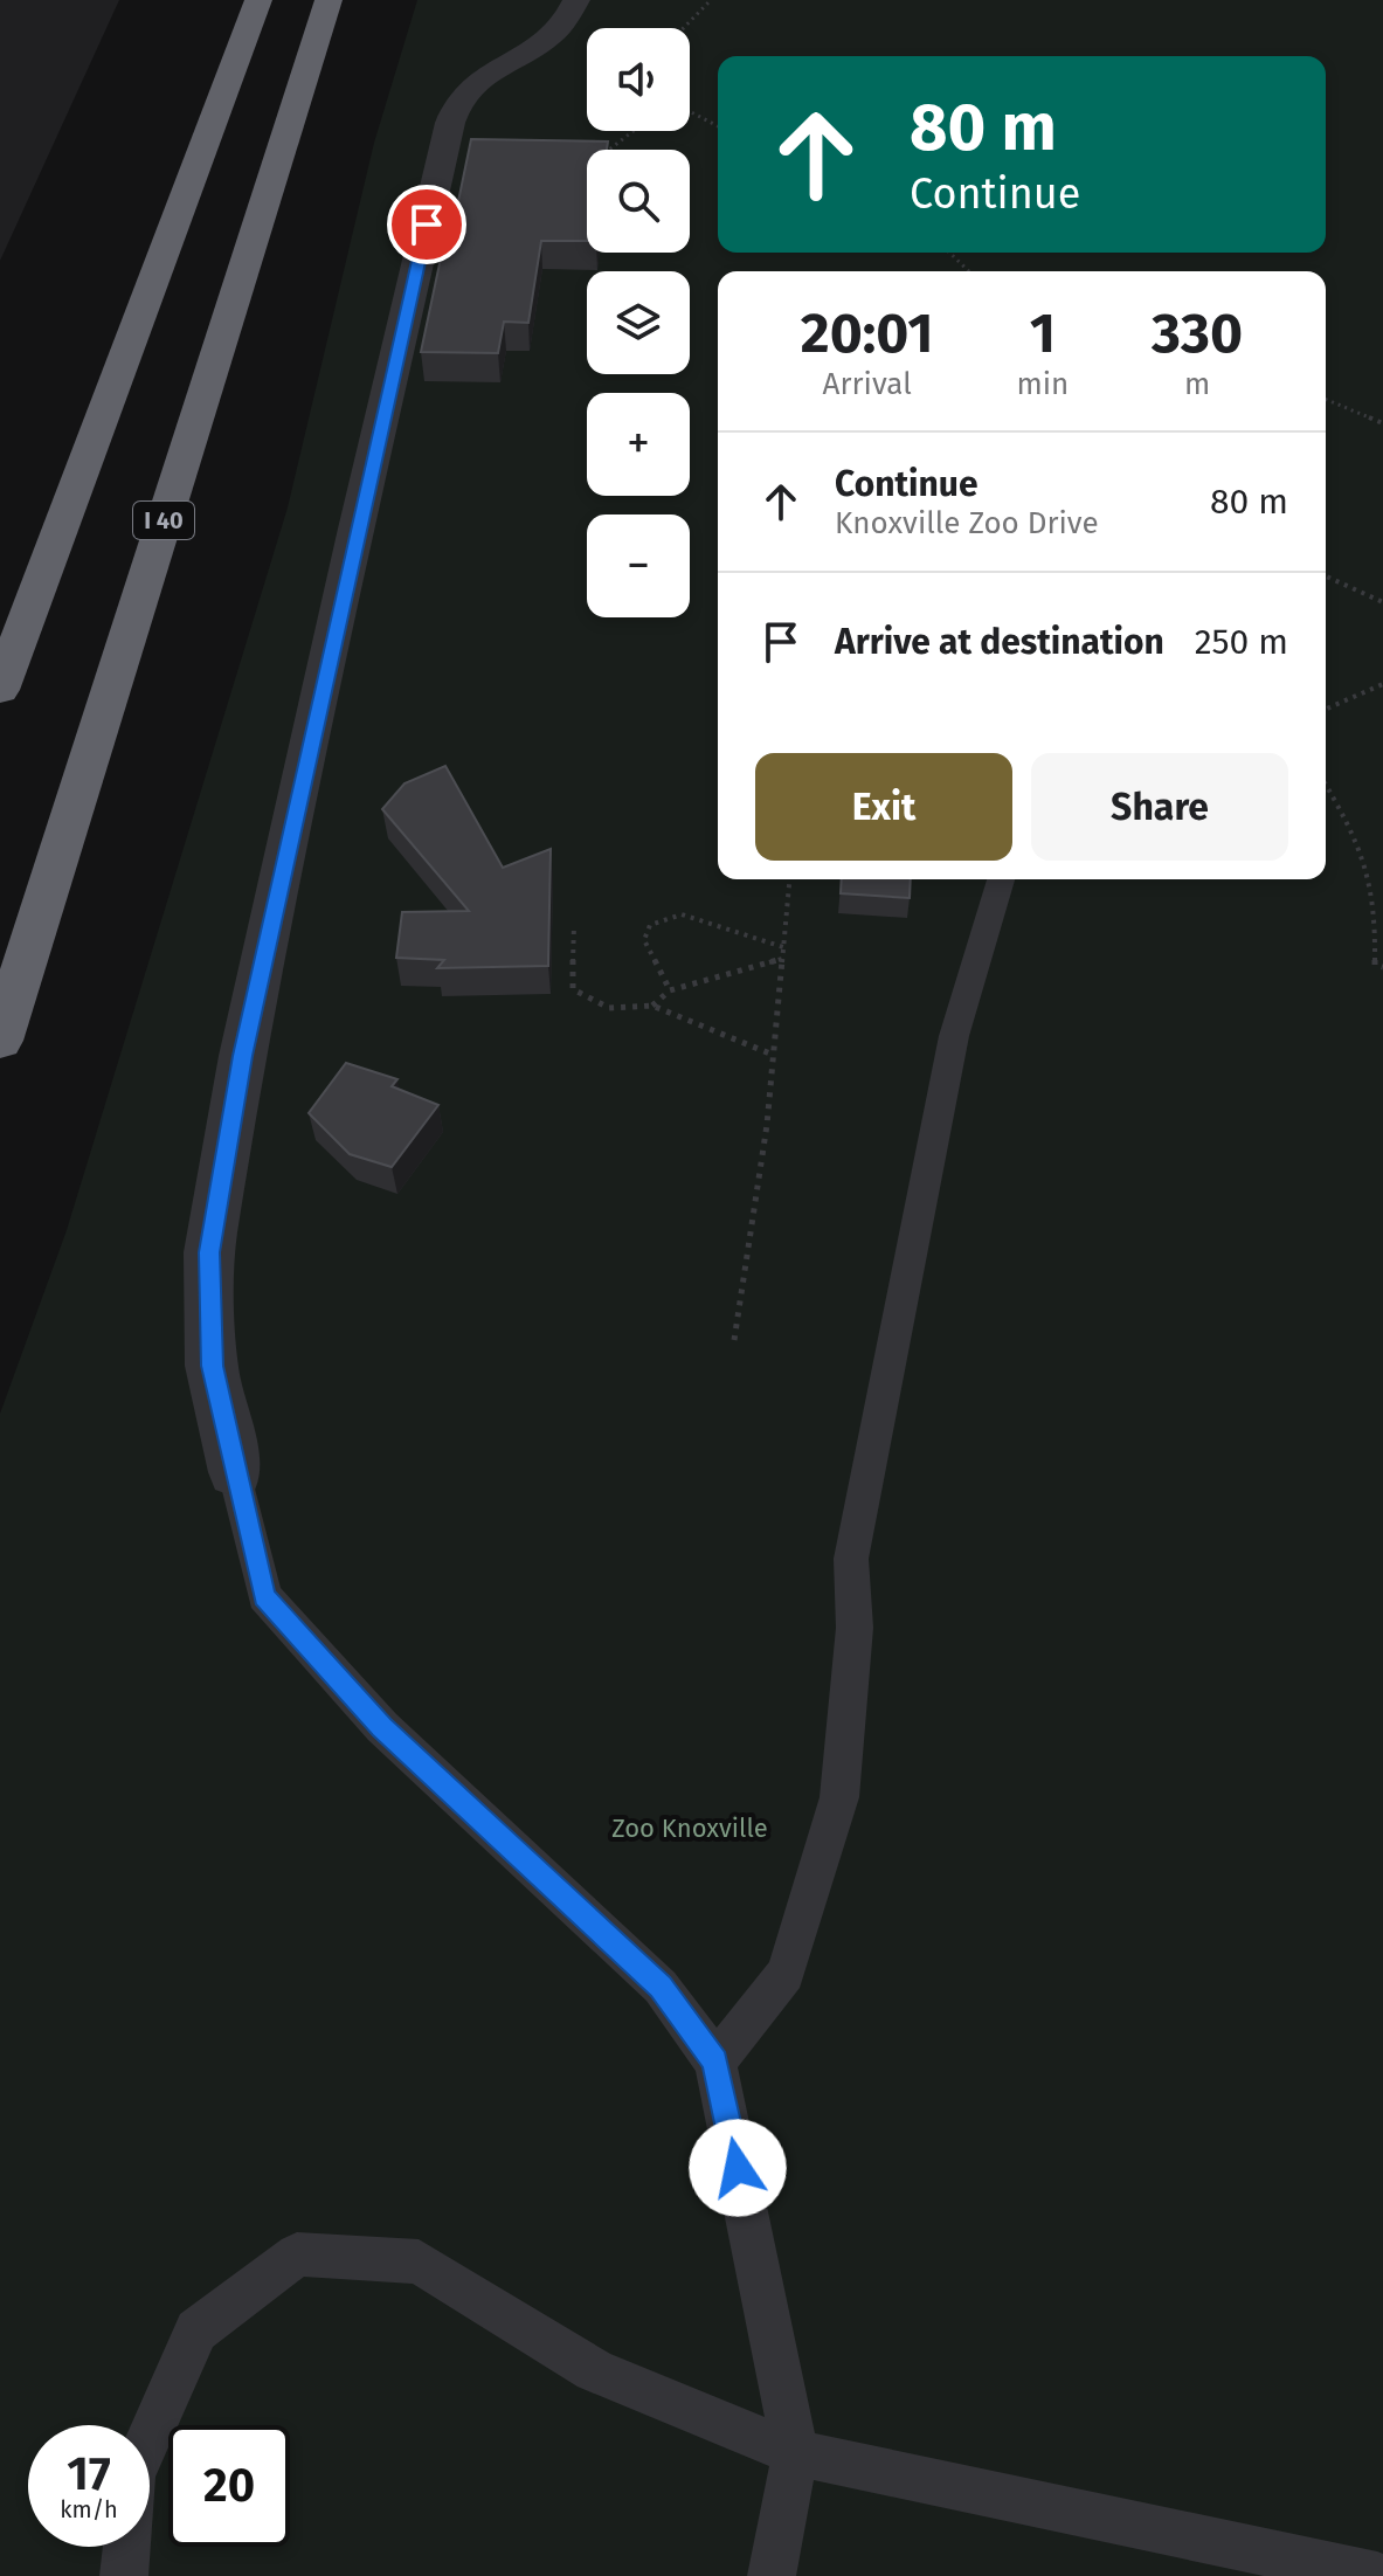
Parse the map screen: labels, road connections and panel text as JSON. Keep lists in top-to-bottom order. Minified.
{"streets":{"highway":["I 40"]},"parks":["Zoo Knoxville"],"page":{"map_buttons":["+","−"],"turn":["80 m","Continue"],"eta":["20:01","Arrival","1","min","330","m"],"list":[{"name":"Continue","note":"Knoxville Zoo Drive","value":"80 m"},{"name":"Arrive at destination","value":"250 m"}],"buttons":["Exit","Share"],"speed":"17 km/h","limit":"20"}}
